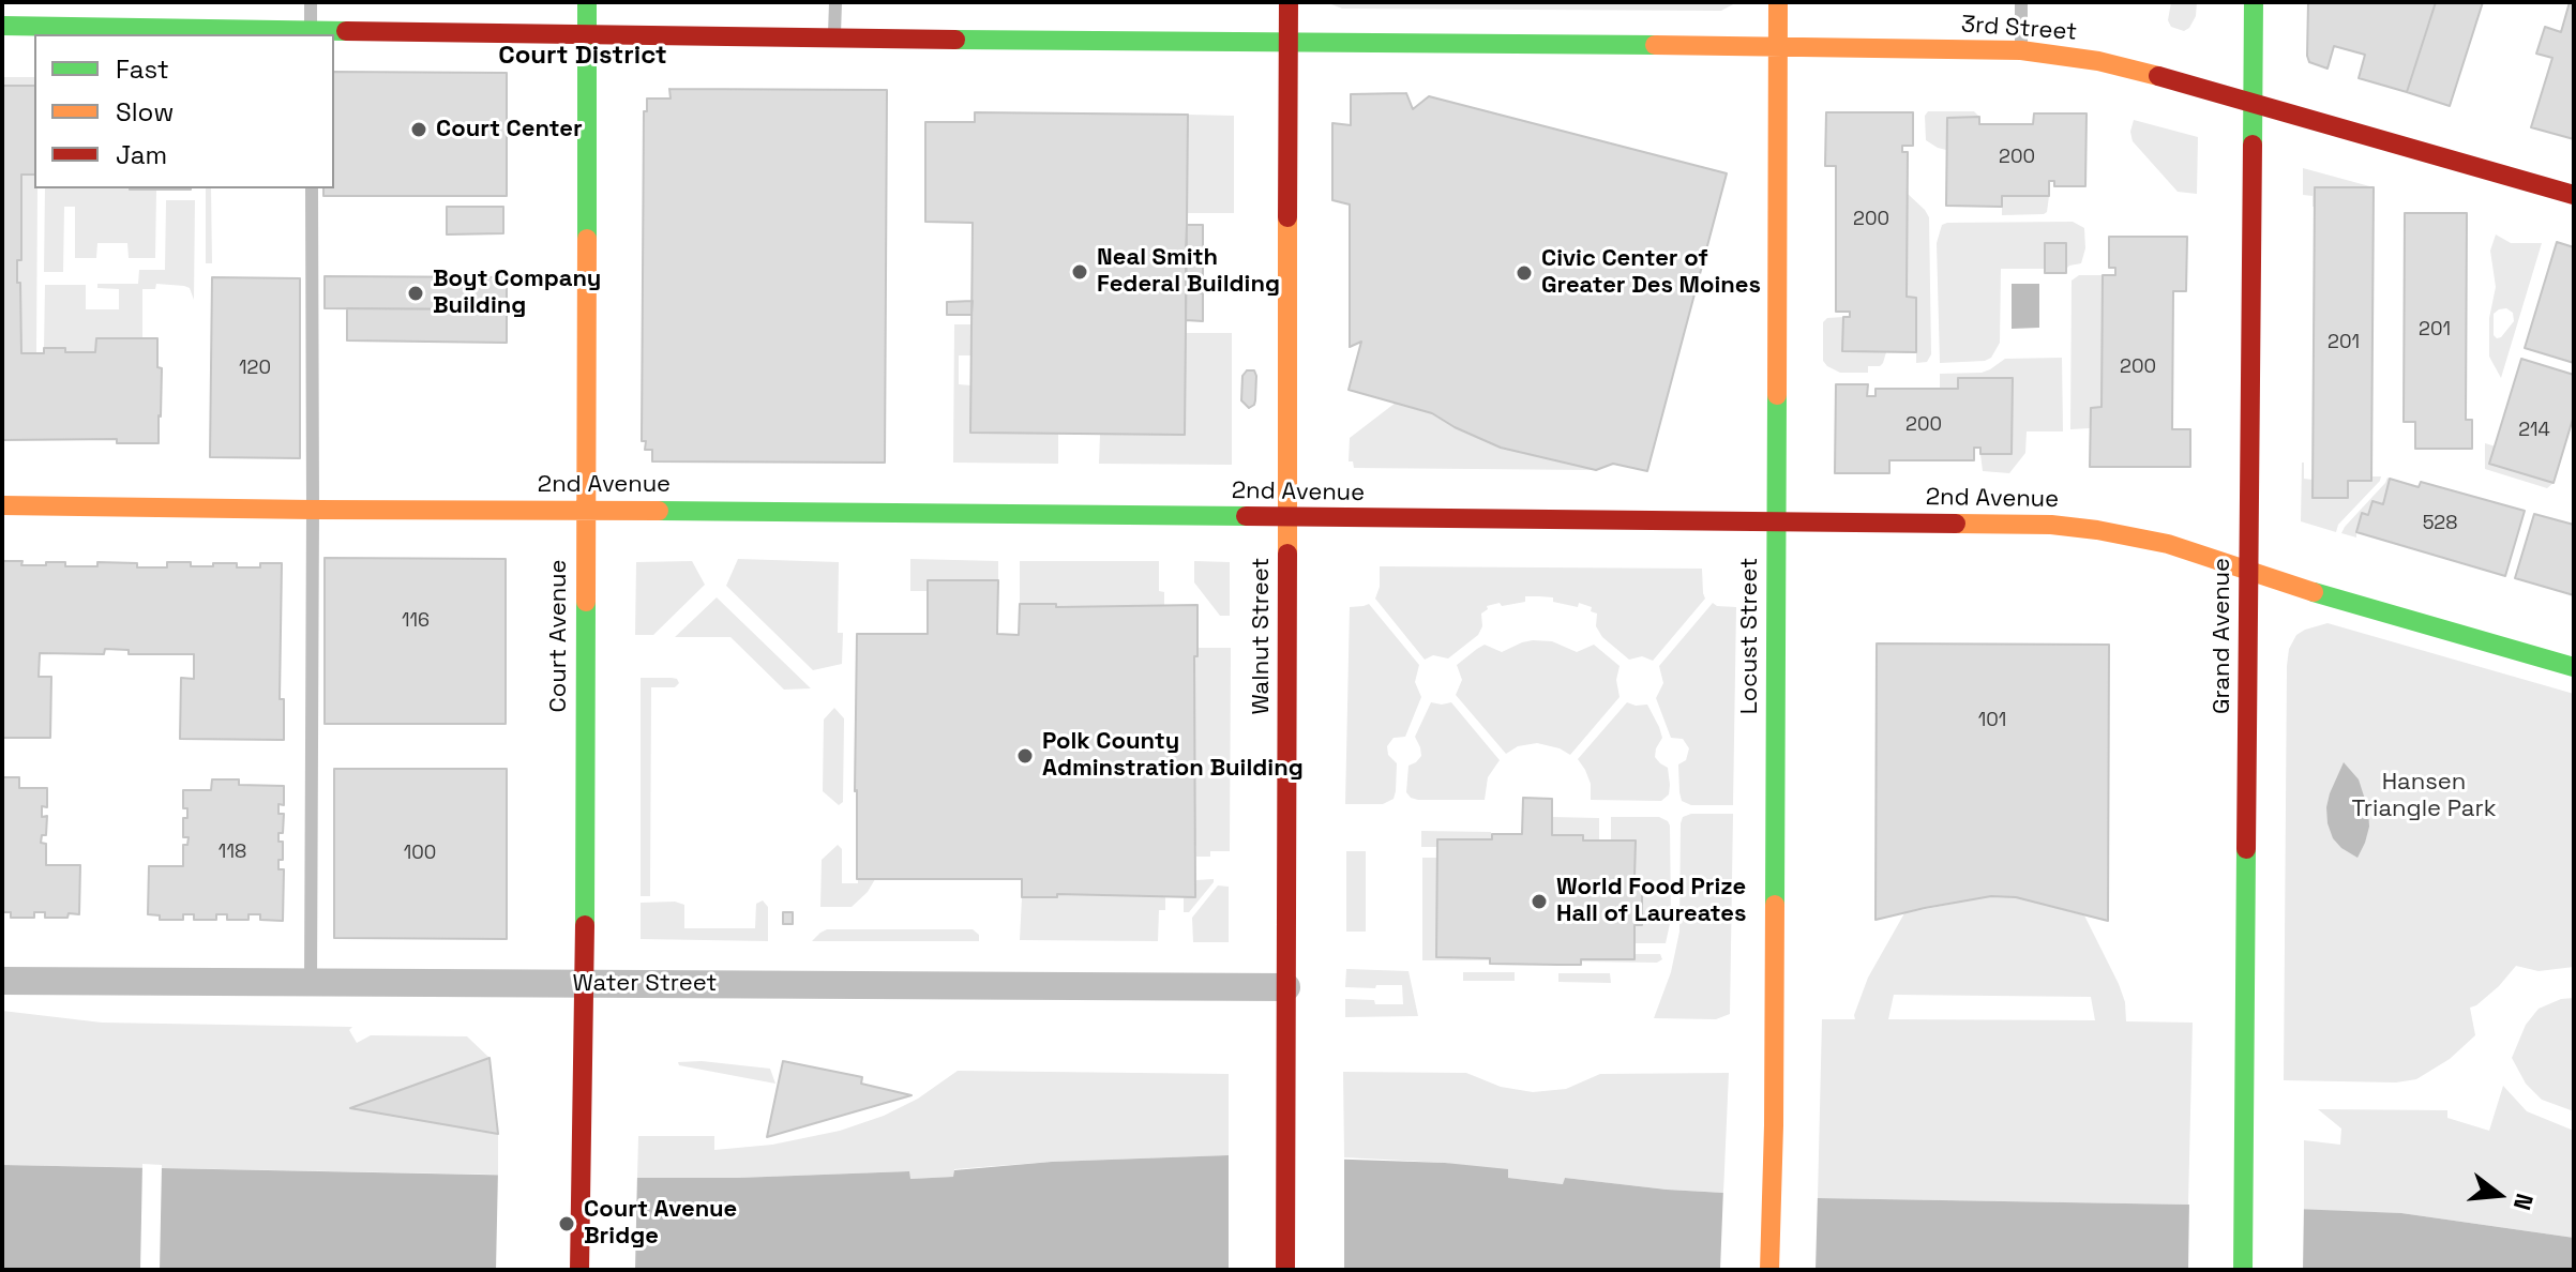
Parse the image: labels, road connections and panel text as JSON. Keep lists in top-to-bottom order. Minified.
{"streets":{"main road":["3rd Street","2nd Avenue","Court Avenue","Walnut Street","Locust Street","Grand Avenue"],"street":["Water Street"]},"crossings":[["3rd Street","Court Avenue"],["3rd Street","Walnut Street"],["3rd Street","Locust Street"],["3rd Street","Grand Avenue"],["2nd Avenue","Court Avenue"],["2nd Avenue","Walnut Street"],["2nd Avenue","Locust Street"],["2nd Avenue","Grand Avenue"],["Court Avenue","Water Street"],["Walnut Street","Water Street"]],"districts":["Court District"],"parks":["Hansen Triangle Park"],"places":["Court Center","Neal Smith Federal Building","Civic Center of Greater Des Moines","Boyt Company Building","Polk County Adminstration Building","World Food Prize Hall of Laureates","Court Avenue Bridge"],"house_numbers":["200","200","201","201","200","120","200","214","528","116","101","118","100"],"legend":["Fast","Slow","Jam"],"north":"right"}
